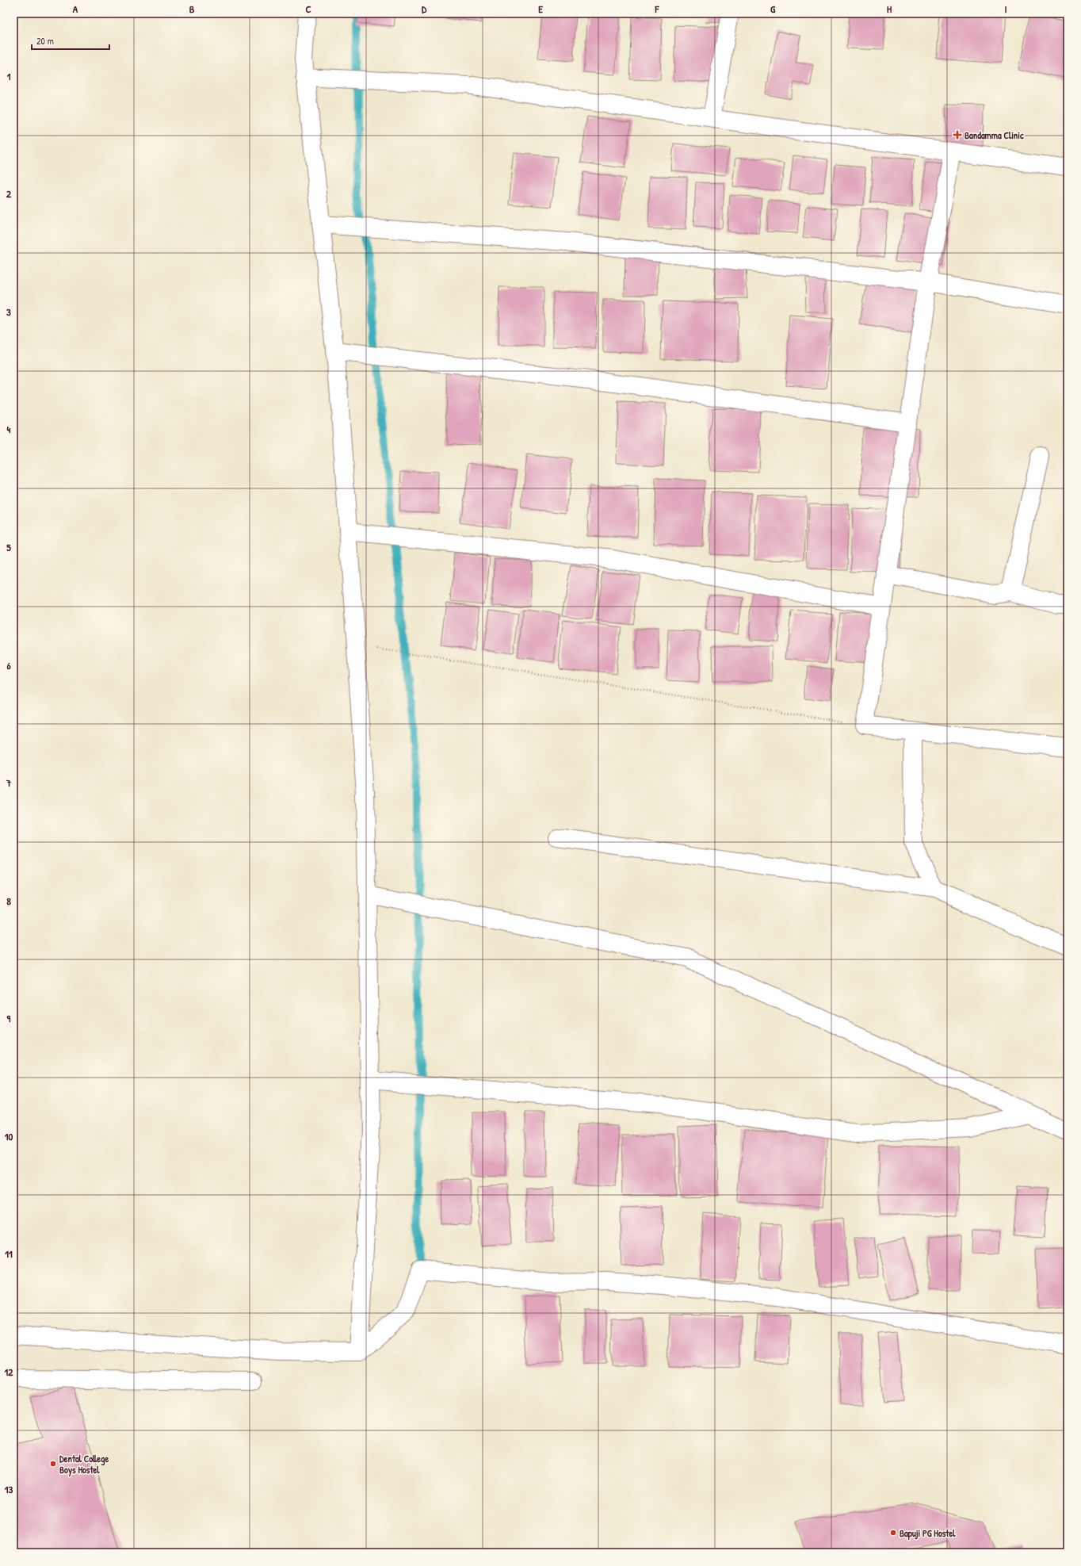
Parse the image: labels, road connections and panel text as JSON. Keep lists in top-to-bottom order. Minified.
{"places":{"health":["Bandamma Clinic"],"other":["Dental College Boys Hostel","Bapuji PG Hostel"]},"scale_bar":"20 m","grid":{"columns":["A","B","C","D","E","F","G","H","I"],"rows":["1","2","3","4","5","6","7","8","9","10","11","12","13"]}}
